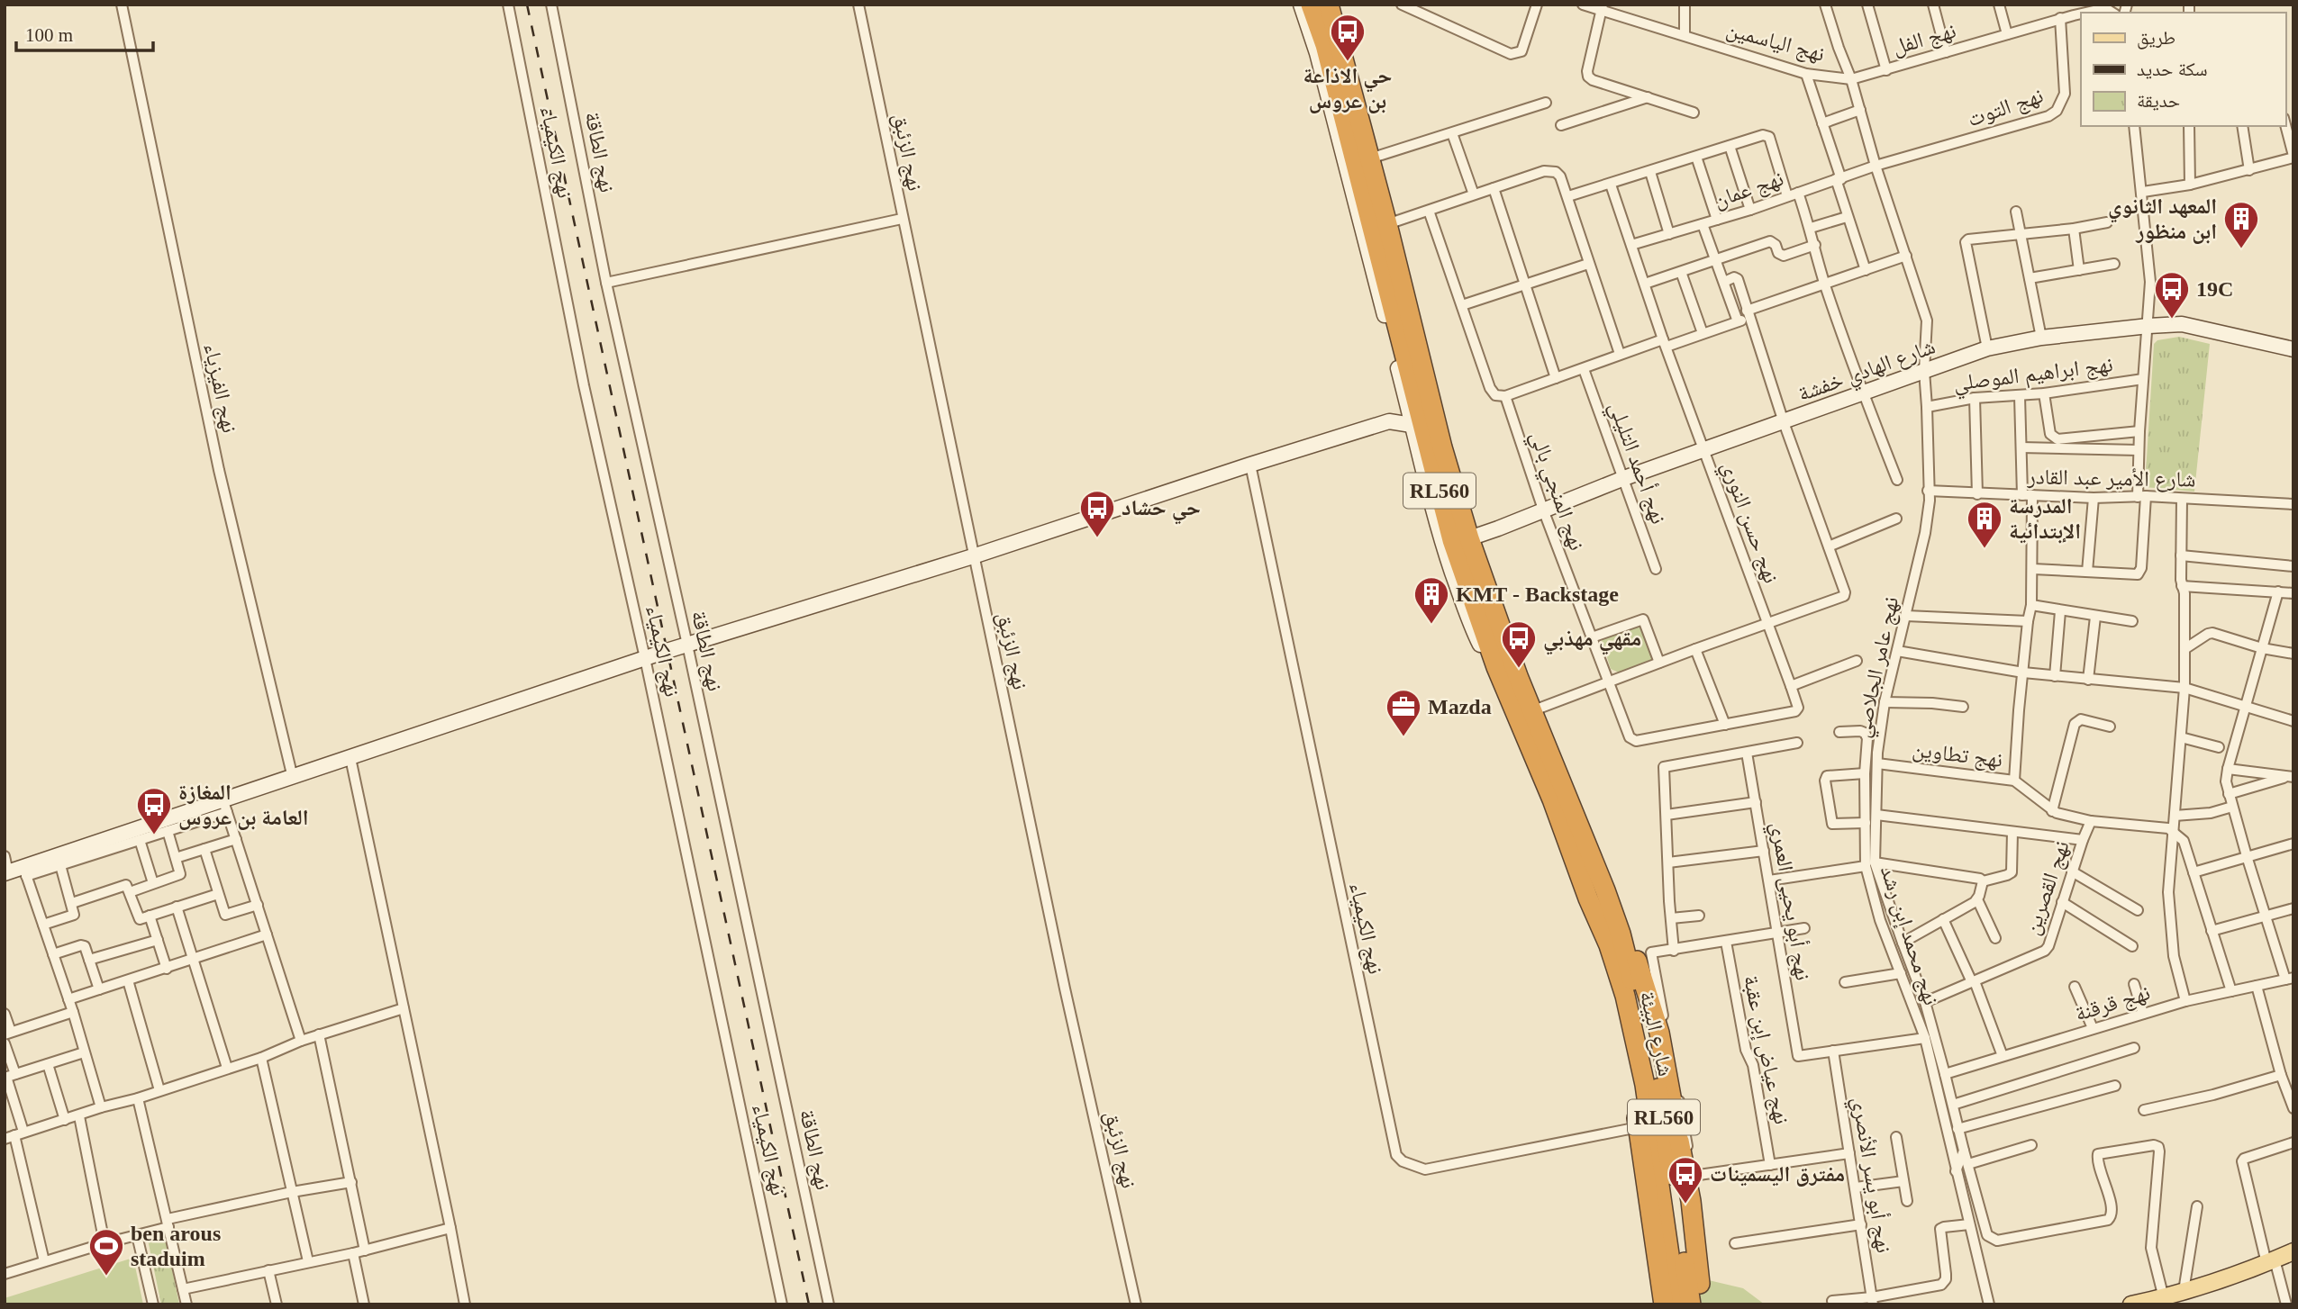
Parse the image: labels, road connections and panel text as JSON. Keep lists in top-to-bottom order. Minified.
{"streets":{"highway":["RL560","شارع البيئة"],"street":["نهج الفل","نهج الياسمين","نهج التوت","نهج الكيمياء","نهج الطاقة","نهج الزئبق","نهج عمان","شارع الهادي خفشة","نهج ابراهيم الموصلي","نهج الفيزياء","نهج أحمد التليلي","شارع الأمير عبد القادر","نهج المنجي بالي","نهج حسن النوري","نهج عامر الجلاصي","نهج تطاوين","نهج القصرين","نهج أبو يحيى العمري","نهج محمد إبن رشد","نهج قرقنة","نهج عياض إبن عقبة","نهج أبو يسر الأنصري"]},"crossings":[["نهج الفل","نهج الياسمين"],["نهج الفل","نهج التوت"],["نهج الفل","نهج عامر الجلاصي"],["نهج الياسمين","نهج عامر الجلاصي"],["نهج التوت","نهج عمان"],["نهج التوت","نهج عامر الجلاصي"],["نهج عمان","نهج حسن النوري"],["نهج عمان","نهج عامر الجلاصي"],["شارع الهادي خفشة","نهج أحمد التليلي"],["شارع الهادي خفشة","RL560"],["شارع الهادي خفشة","نهج المنجي بالي"],["شارع الهادي خفشة","نهج حسن النوري"],["شارع الهادي خفشة","نهج عامر الجلاصي"],["نهج ابراهيم الموصلي","نهج عامر الجلاصي"],["شارع الأمير عبد القادر","نهج عامر الجلاصي"],["RL560","شارع البيئة"],["نهج المنجي بالي","نهج حسن النوري"],["نهج عامر الجلاصي","نهج تطاوين"],["نهج عامر الجلاصي","نهج القصرين"],["نهج عامر الجلاصي","نهج محمد إبن رشد"],["نهج عامر الجلاصي","نهج قرقنة"],["نهج تطاوين","نهج القصرين"],["نهج أبو يحيى العمري","نهج أبو يسر الأنصري"]],"places":{"bus stop":["حي الاذاعة بن عروس","19C","حي حشاد","مقهي مهذبي","المغازة العامة بن عروس","مفترق اليسمينات"],"building":["المعهد الثانوي ابن منظور","المدرسة الإبتدائية","KMT - Backstage"],"office":["Mazda"],"sports":["ben arous staduim"]},"legend":["طريق","سكة حديد","حديقة"],"scale_bar":"100 m"}
